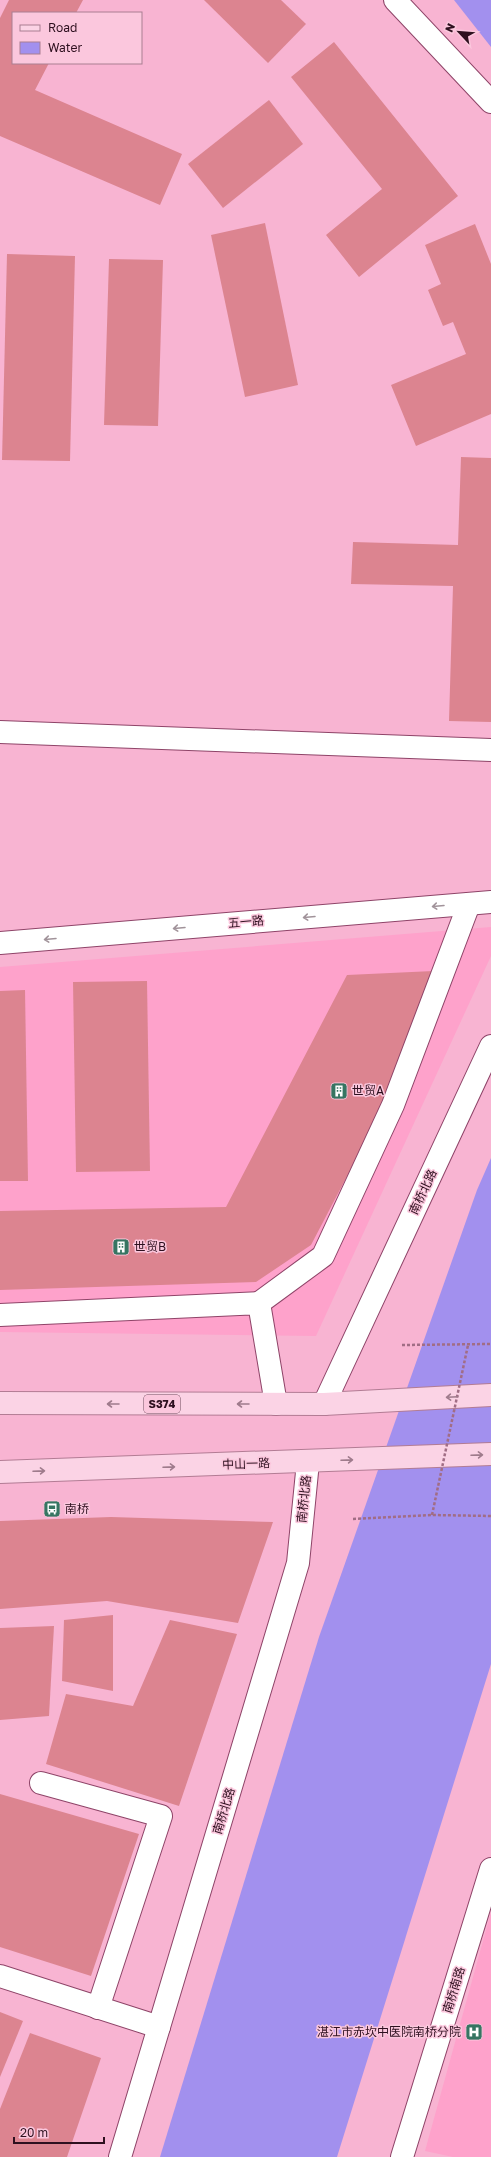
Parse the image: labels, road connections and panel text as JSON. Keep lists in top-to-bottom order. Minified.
{"streets":{"main road":["S374","中山一路"],"street":["五一路","南桥北路","南桥南路"]},"crossings":[["南桥北路","S374"],["南桥北路","中山一路"]],"places":{"building":["世贸A","世贸B"],"bus stop":["南桥"],"hospital":["湛江市赤坎中医院南桥分院"]},"legend":["Road","Water"],"scale_bar":"20 m","north":"top left"}
